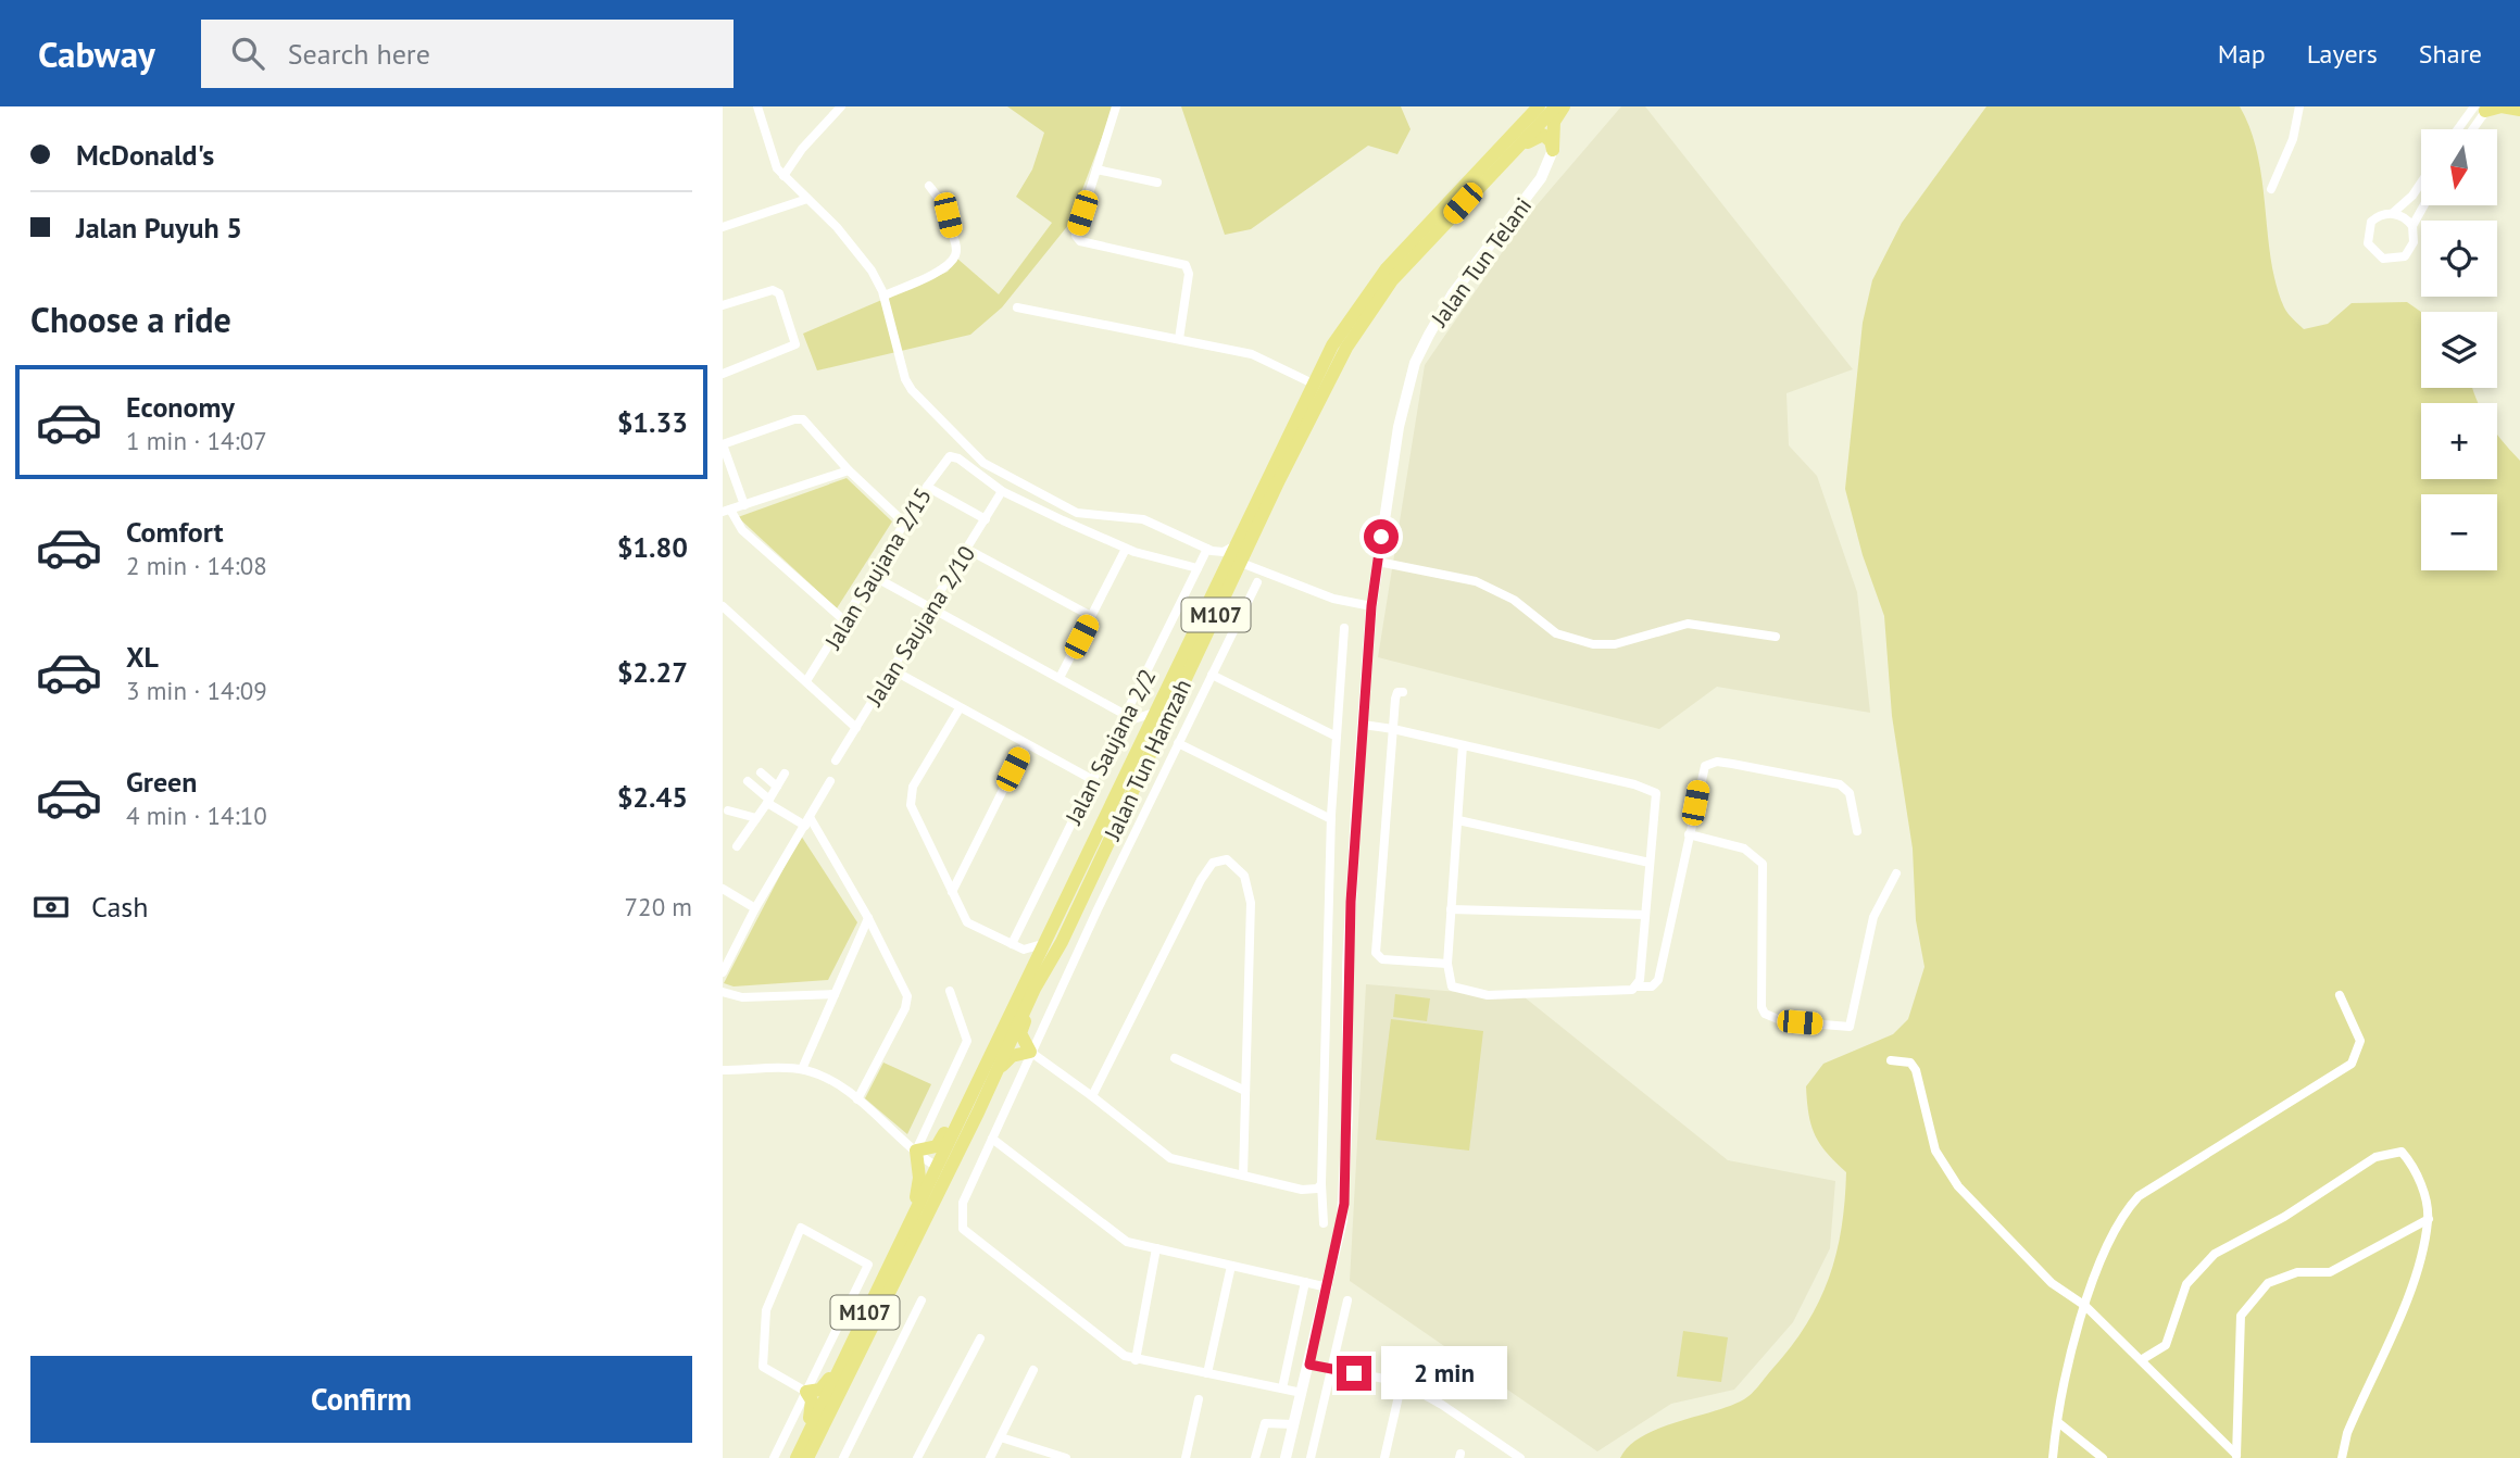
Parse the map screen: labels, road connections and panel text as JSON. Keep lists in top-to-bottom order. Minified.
{"streets":{"main road":["M107","Jalan Tun Hamzah"],"street":["Jalan Tun Telani","Jalan Saujana 2/15","Jalan Saujana 2/10","Jalan Saujana 2/2"]},"north":"bottom","page":{"header":"Cabway","search":"Search here","nav":["Map","Layers","Share"],"banner":["McDonald's","Jalan Puyuh 5"],"map_buttons":["+","−"],"heading":"Choose a ride","list":[{"name":"Economy","note":"1 min · 14:07","value":"$1.33"},{"name":"Comfort","note":"2 min · 14:08","value":"$1.80"},{"name":"XL","note":"3 min · 14:09","value":"$2.27"},{"name":"Green","note":"4 min · 14:10","value":"$2.45"}],"pay":["Cash","720 m"],"buttons":"Confirm","bubble":"2 min"}}
